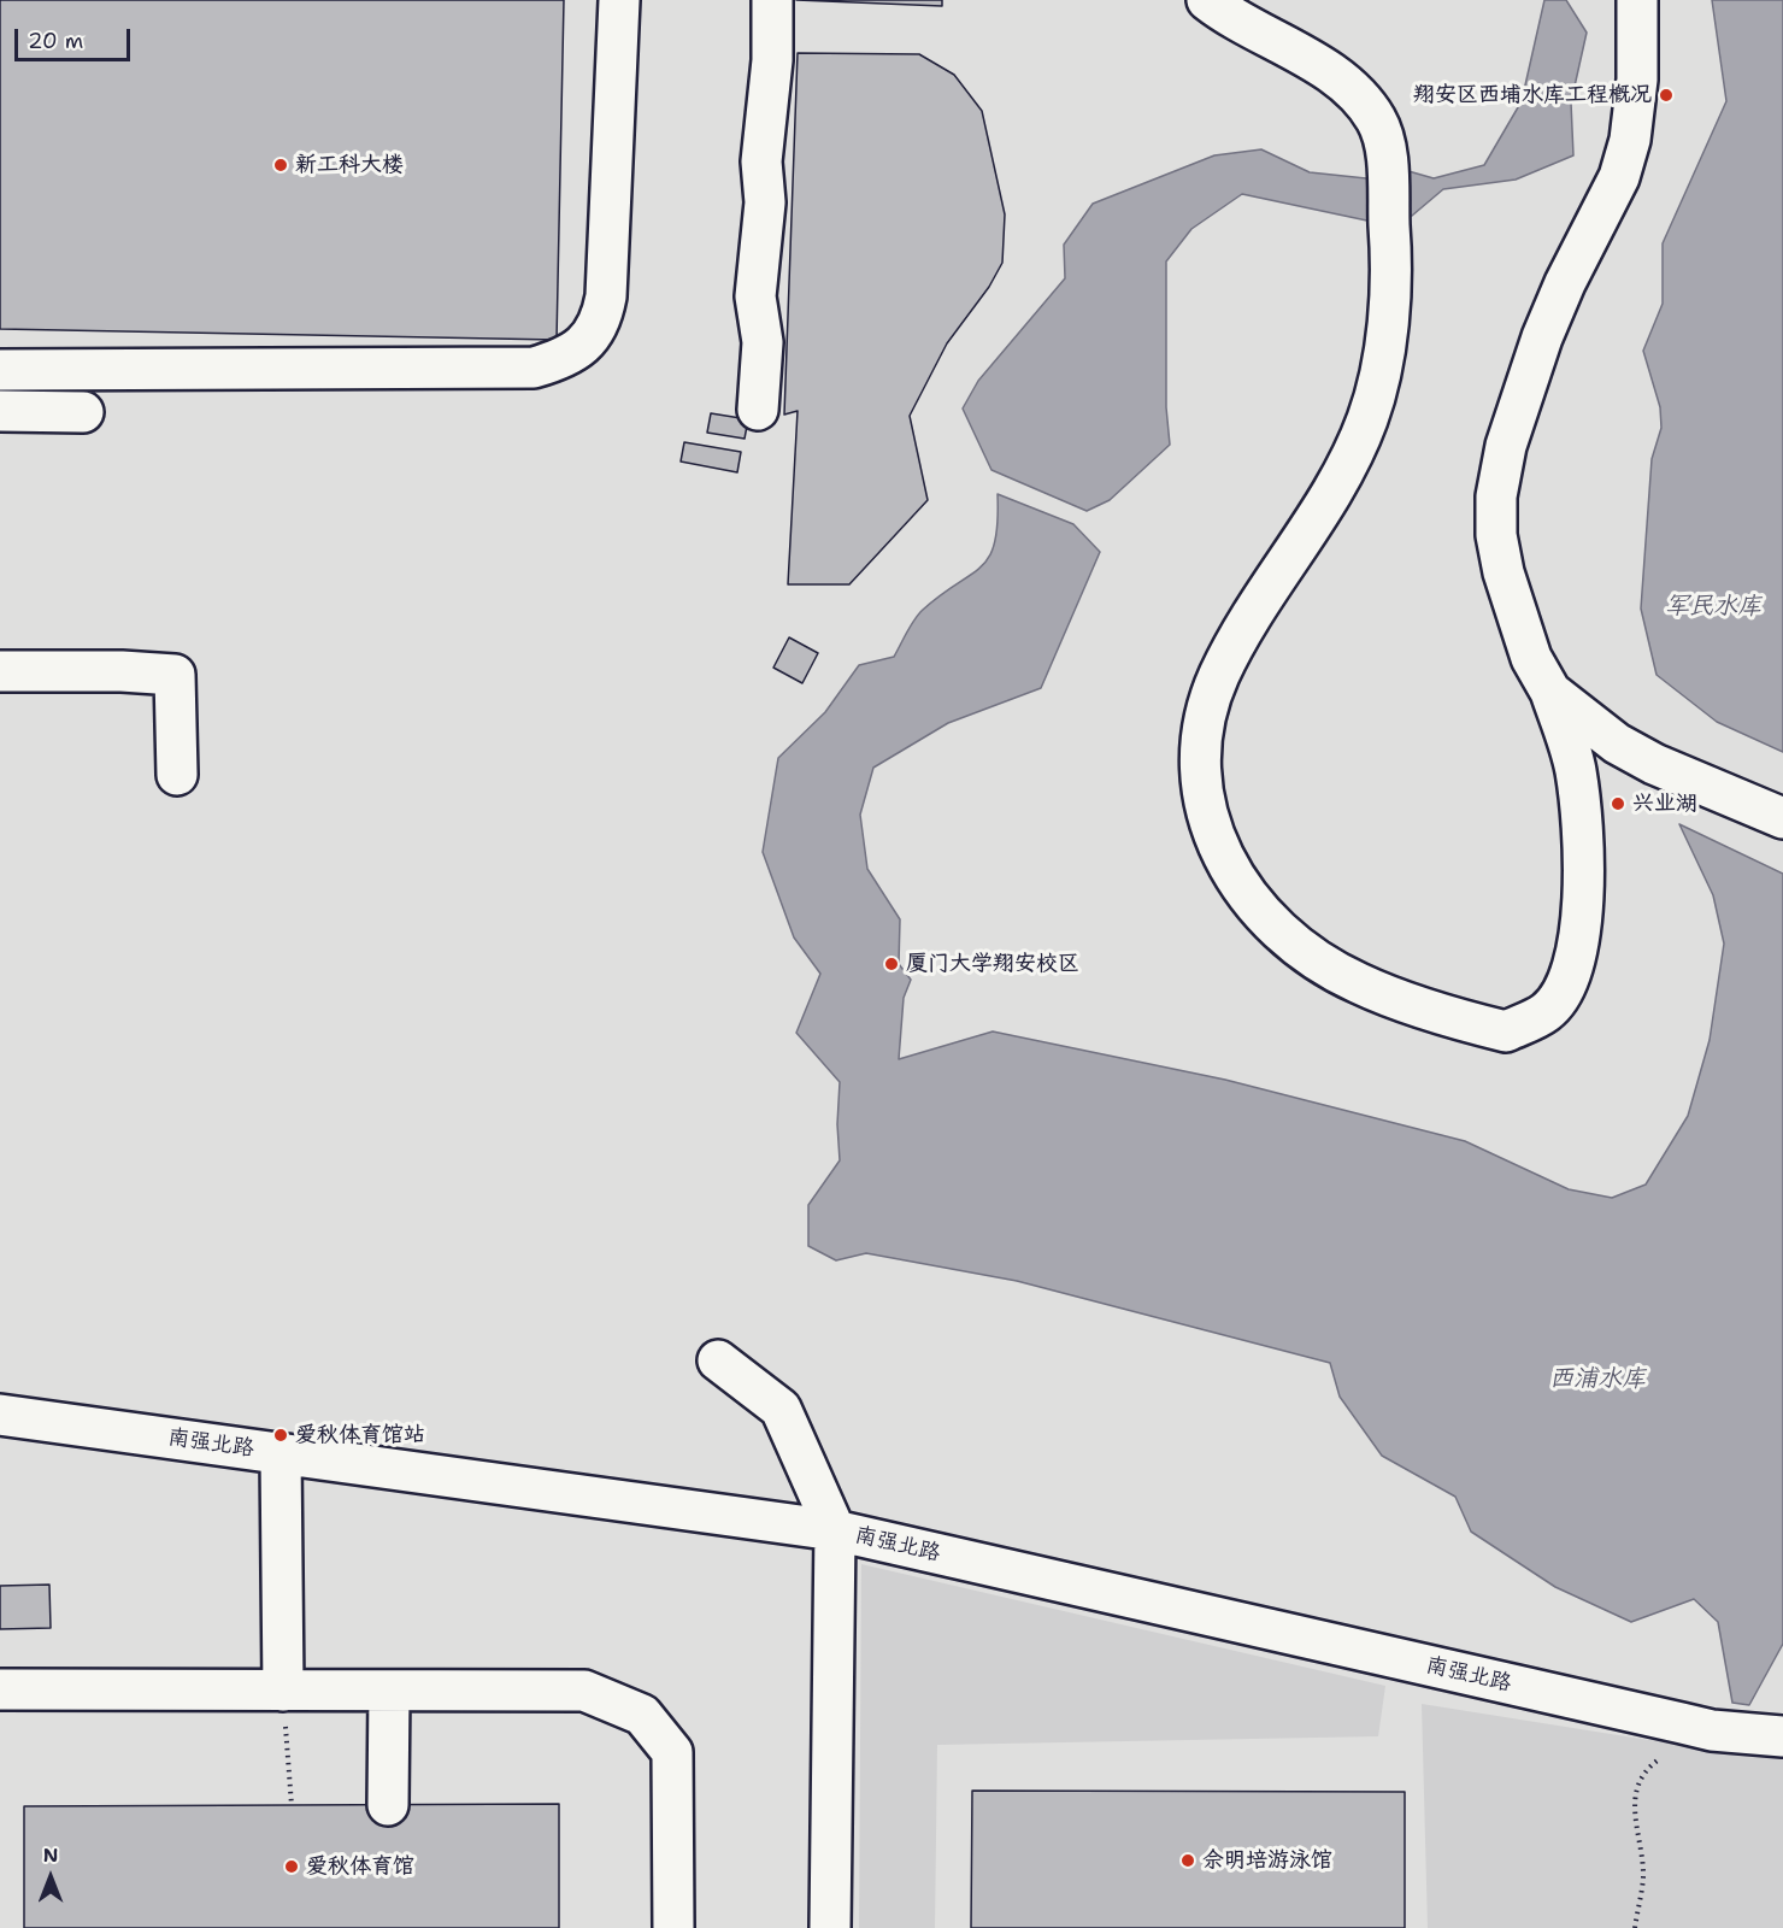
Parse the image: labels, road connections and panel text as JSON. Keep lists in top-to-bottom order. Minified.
{"streets":{"street":["南强北路"]},"water":["军民水库","西浦水库"],"places":["翔安区西埔水库工程概况","新工科大楼","兴业湖","厦门大学翔安校区","爱秋体育馆站","佘明培游泳馆","爱秋体育馆"],"scale_bar":"20 m","north":"top"}
